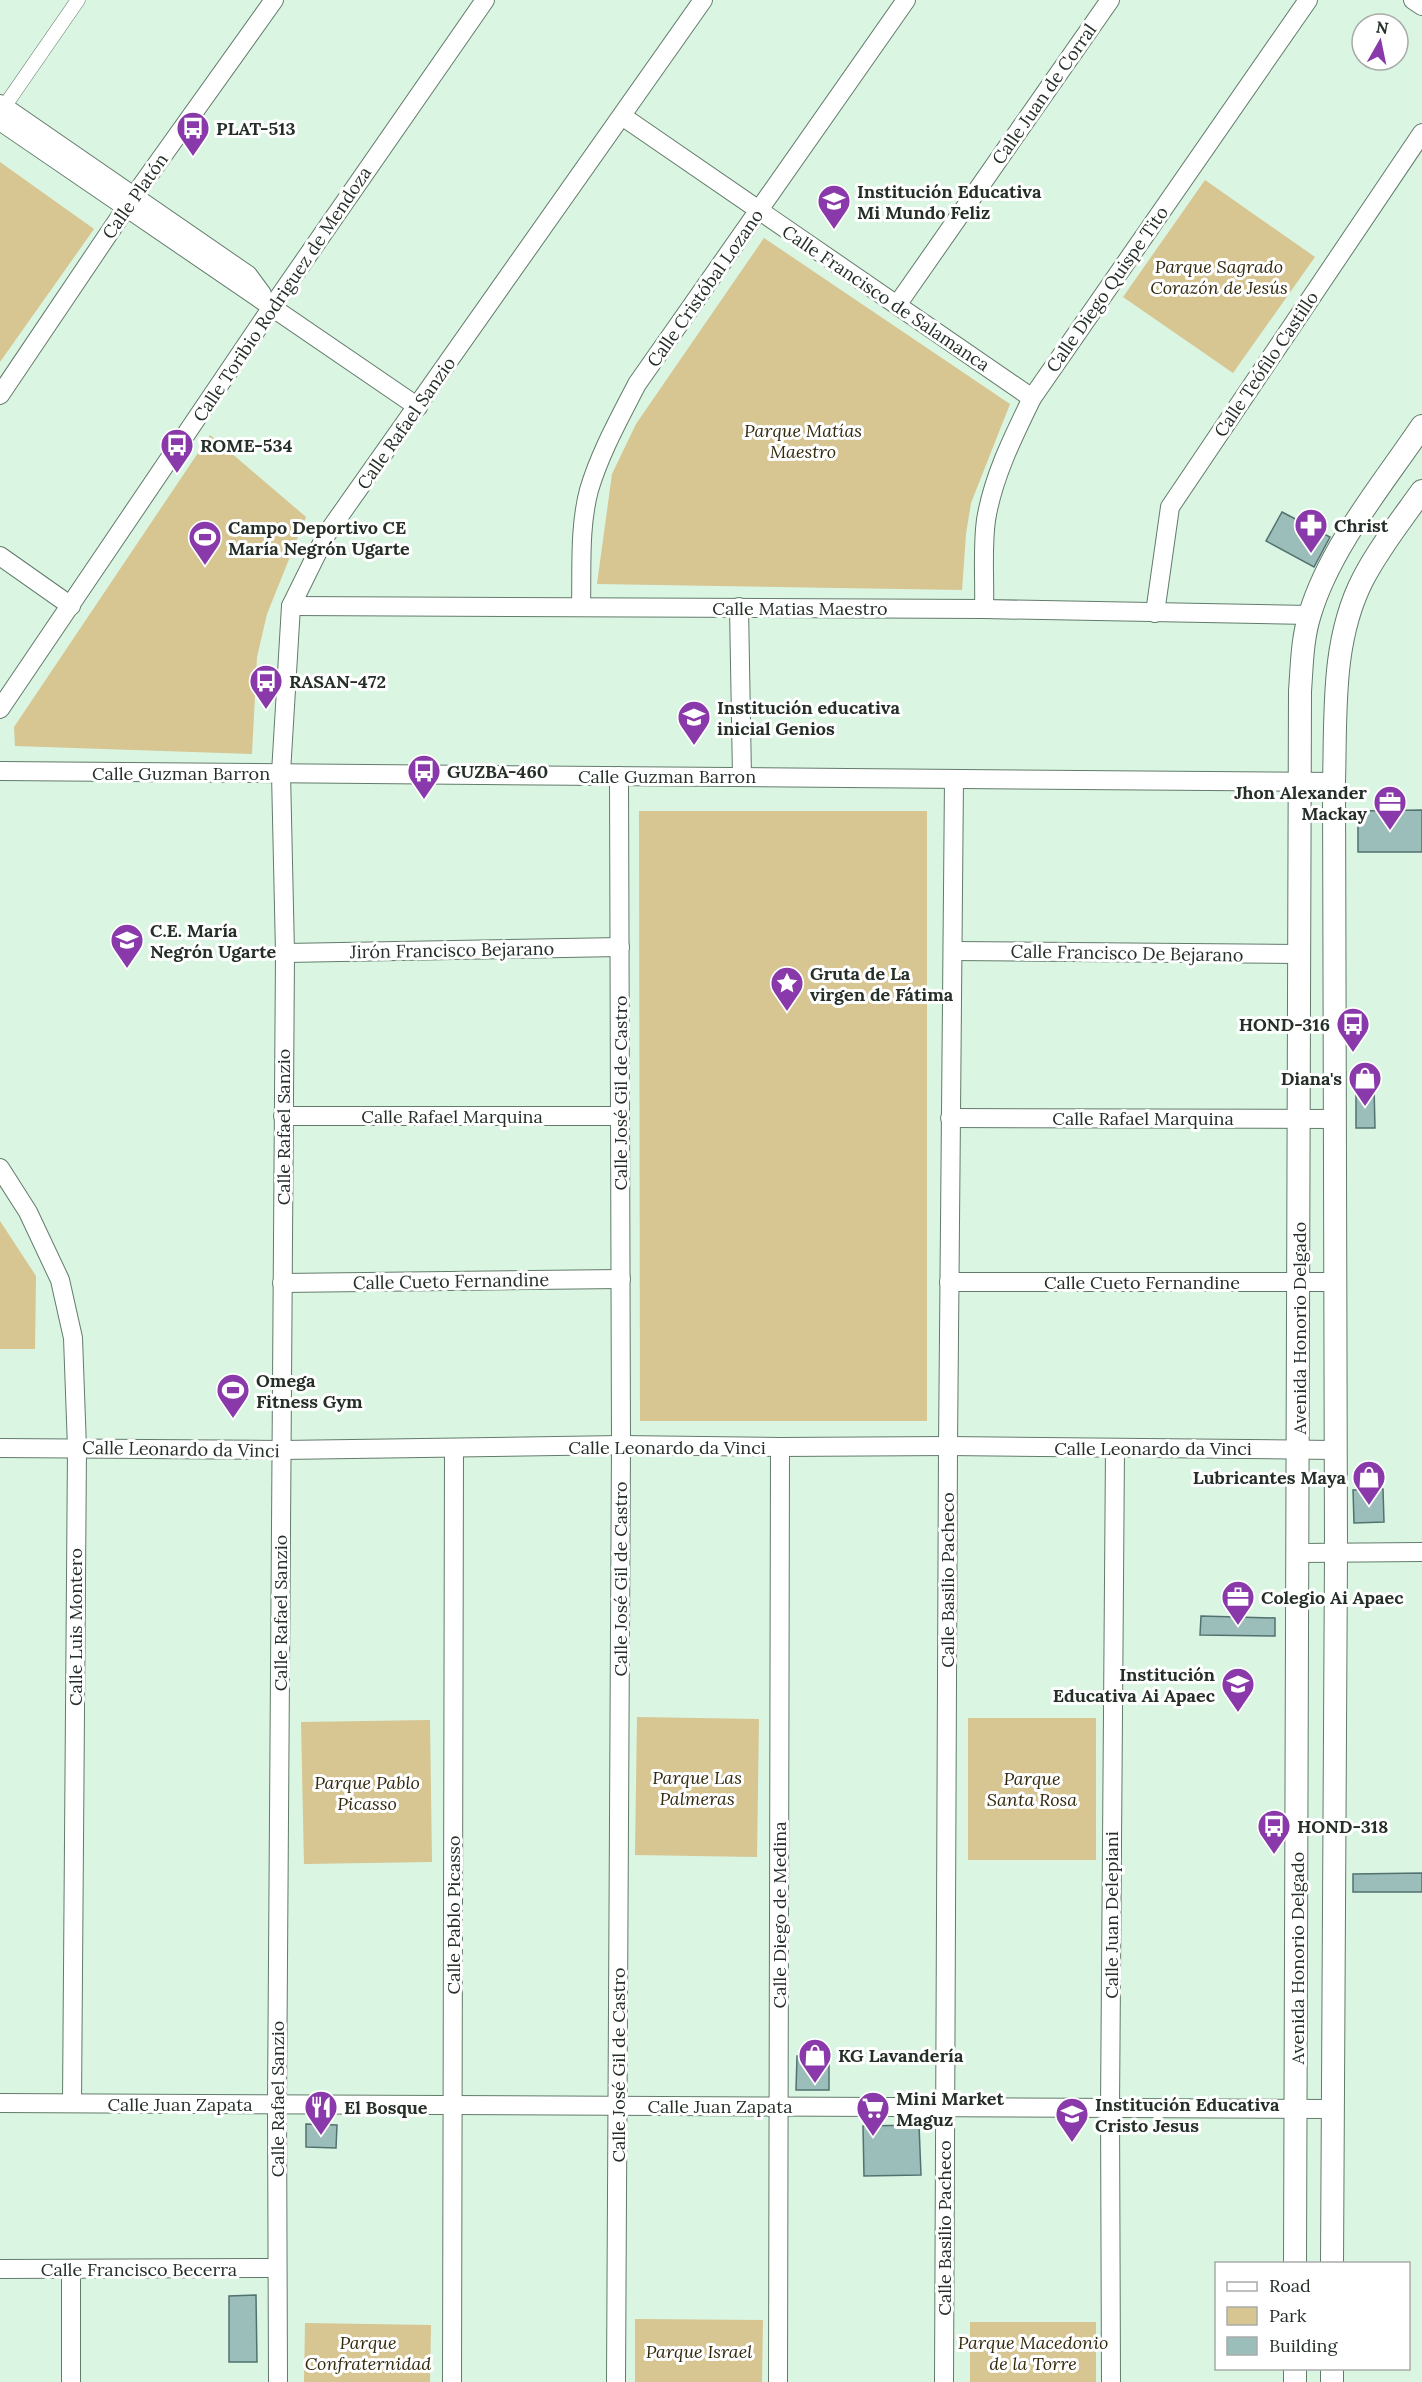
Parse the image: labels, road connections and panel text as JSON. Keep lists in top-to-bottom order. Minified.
{"streets":{"street":["Calle Juan de Corral","Calle Platón","Calle Cristóbal Lozano","Calle Diego Quispe Tito","Calle Toribio Rodriguez de Mendoza","Calle Francisco de Salamanca","Calle Teófilo Castillo","Calle Rafael Sanzio","Calle Matias Maestro","Calle Guzman Barron","Jirón Francisco Bejarano","Calle Francisco De Bejarano","Calle José Gil de Castro","Calle Rafael Marquina","Calle Cueto Fernandine","Avenida Honorio Delgado","Calle Leonardo da Vinci","Calle Basilio Pacheco","Calle Luis Montero","Calle Pablo Picasso","Calle Diego de Medina","Calle Juan Delepiani","Calle Juan Zapata","Calle Francisco Becerra"]},"crossings":[["Calle Juan de Corral","Calle Francisco de Salamanca"],["Calle Cristóbal Lozano","Calle Francisco de Salamanca"],["Calle Cristóbal Lozano","Calle Matias Maestro"],["Calle Diego Quispe Tito","Calle Francisco de Salamanca"],["Calle Diego Quispe Tito","Calle Matias Maestro"],["Calle Francisco de Salamanca","Calle Rafael Sanzio"],["Calle Teófilo Castillo","Calle Matias Maestro"],["Calle Rafael Sanzio","Calle Matias Maestro"],["Calle Rafael Sanzio","Calle Guzman Barron"],["Calle Rafael Sanzio","Jirón Francisco Bejarano"],["Calle Rafael Sanzio","Calle Rafael Marquina"],["Calle Rafael Sanzio","Calle Cueto Fernandine"],["Calle Rafael Sanzio","Calle Leonardo da Vinci"],["Calle Rafael Sanzio","Calle Juan Zapata"],["Calle Rafael Sanzio","Calle Francisco Becerra"],["Calle Matias Maestro","Avenida Honorio Delgado"],["Calle Guzman Barron","Calle José Gil de Castro"],["Calle Guzman Barron","Avenida Honorio Delgado"],["Calle Guzman Barron","Calle Basilio Pacheco"],["Jirón Francisco Bejarano","Calle José Gil de Castro"],["Calle Francisco De Bejarano","Avenida Honorio Delgado"],["Calle Francisco De Bejarano","Calle Basilio Pacheco"],["Calle José Gil de Castro","Calle Rafael Marquina"],["Calle José Gil de Castro","Calle Cueto Fernandine"],["Calle José Gil de Castro","Calle Leonardo da Vinci"],["Calle José Gil de Castro","Calle Juan Zapata"],["Calle Rafael Marquina","Avenida Honorio Delgado"],["Calle Rafael Marquina","Calle Basilio Pacheco"],["Calle Cueto Fernandine","Avenida Honorio Delgado"],["Calle Cueto Fernandine","Calle Basilio Pacheco"],["Avenida Honorio Delgado","Calle Leonardo da Vinci"],["Avenida Honorio Delgado","Calle Juan Zapata"],["Calle Leonardo da Vinci","Calle Basilio Pacheco"],["Calle Leonardo da Vinci","Calle Luis Montero"],["Calle Leonardo da Vinci","Calle Pablo Picasso"],["Calle Leonardo da Vinci","Calle Diego de Medina"],["Calle Leonardo da Vinci","Calle Juan Delepiani"],["Calle Basilio Pacheco","Calle Juan Zapata"],["Calle Luis Montero","Calle Juan Zapata"],["Calle Pablo Picasso","Calle Juan Zapata"],["Calle Diego de Medina","Calle Juan Zapata"],["Calle Juan Delepiani","Calle Juan Zapata"]],"parks":["Parque Sagrado Corazón de Jesús","Parque Matías Maestro","Parque Las Palmeras","Parque Santa Rosa","Parque Pablo Picasso","Parque Confraternidad","Parque Macedonio de la Torre","Parque Israel"],"places":{"bus stop":["PLAT-513","ROME-534","RASAN-472","GUZBA-460","HOND-316","HOND-318"],"school or university":["Institución Educativa Mi Mundo Feliz","Institución educativa inicial Genios","C.E. María Negrón Ugarte","Institución Educativa Ai Apaec","Institución Educativa Cristo Jesus"],"pharmacy":["Christ"],"sports":["Campo Deportivo CE María Negrón Ugarte","Omega Fitness Gym"],"office":["Jhon Alexander Mackay","Colegio Ai Apaec"],"place":["Gruta de La virgen de Fátima"],"shop":["Diana's","Lubricantes Maya","KG Lavandería"],"restaurant":["El Bosque"],"supermarket":["Mini Market Maguz"]},"legend":["Road","Park","Building"],"north":"top"}
